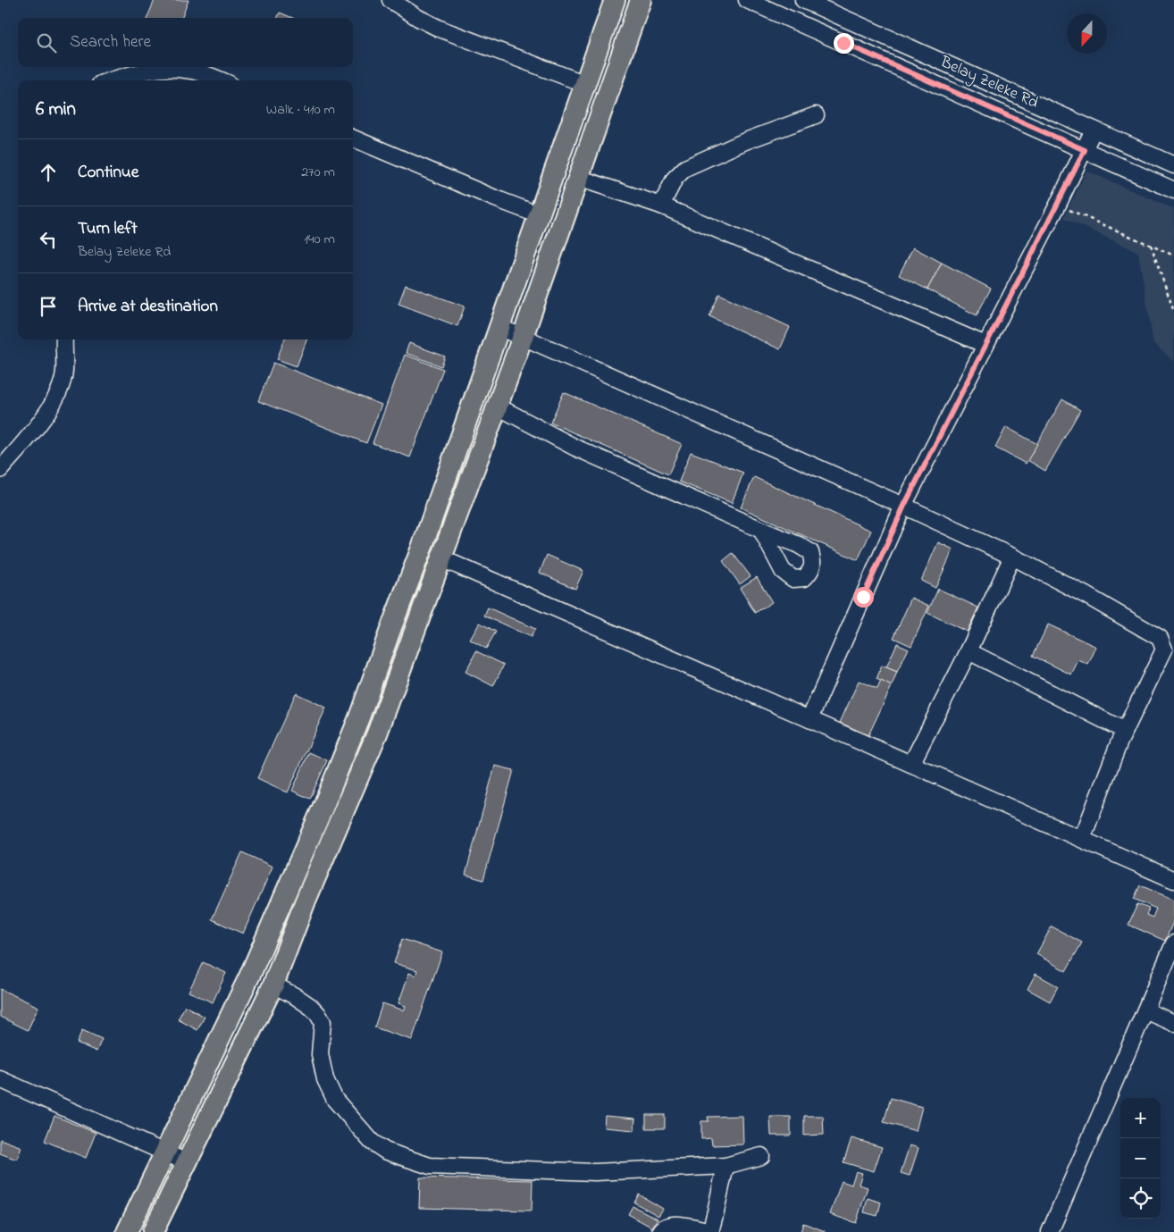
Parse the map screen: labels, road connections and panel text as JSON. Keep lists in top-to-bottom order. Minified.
{"streets":{"street":["Belay Zeleke Rd"]},"north":"bottom","page":{"search":"Search here","heading":["6 min","Walk · 410 m"],"list":[["Continue","270 m"],["Turn left","Belay Zeleke Rd","140 m"],"Arrive at destination"],"map_buttons":["+","−"]}}
